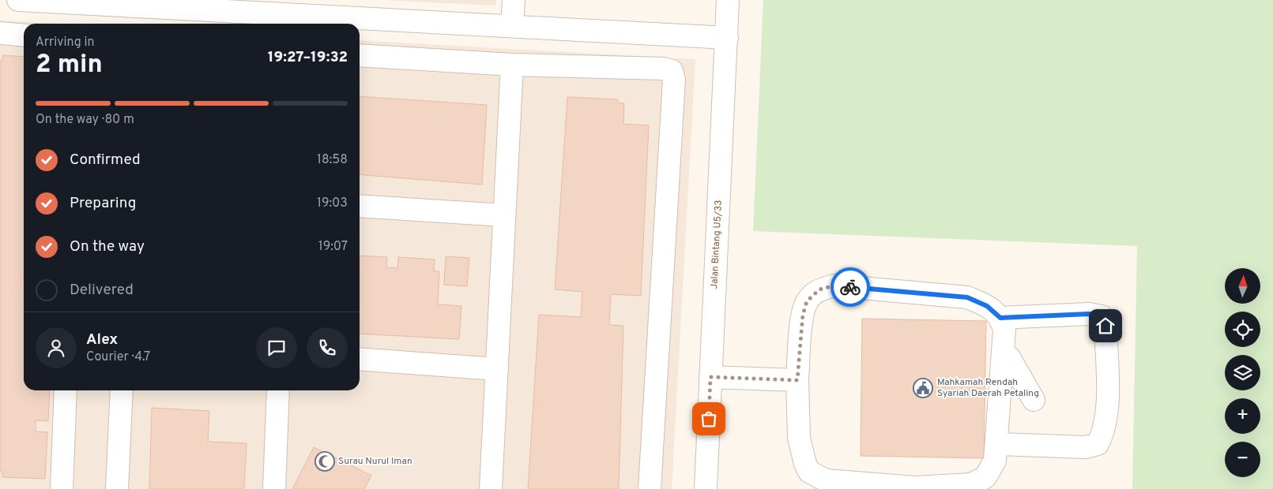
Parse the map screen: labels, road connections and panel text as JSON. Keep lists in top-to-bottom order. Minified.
{"streets":{"street":["Jalan Bintang U5/33"]},"places":{"public building":["Mahkamah Rendah Syariah Daerah Petaling"],"mosque":["Surau Nurul Iman"]},"north":"top","page":{"heading":["2 min","Arriving in","19:27–19:32"],"panel":["Alex","Courier · 4.7"],"bar":"On the way · 80 m","list":[["Confirmed","18:58"],["Preparing","19:03"],["On the way","19:07"],"Delivered"],"map_buttons":["+","−"]}}
